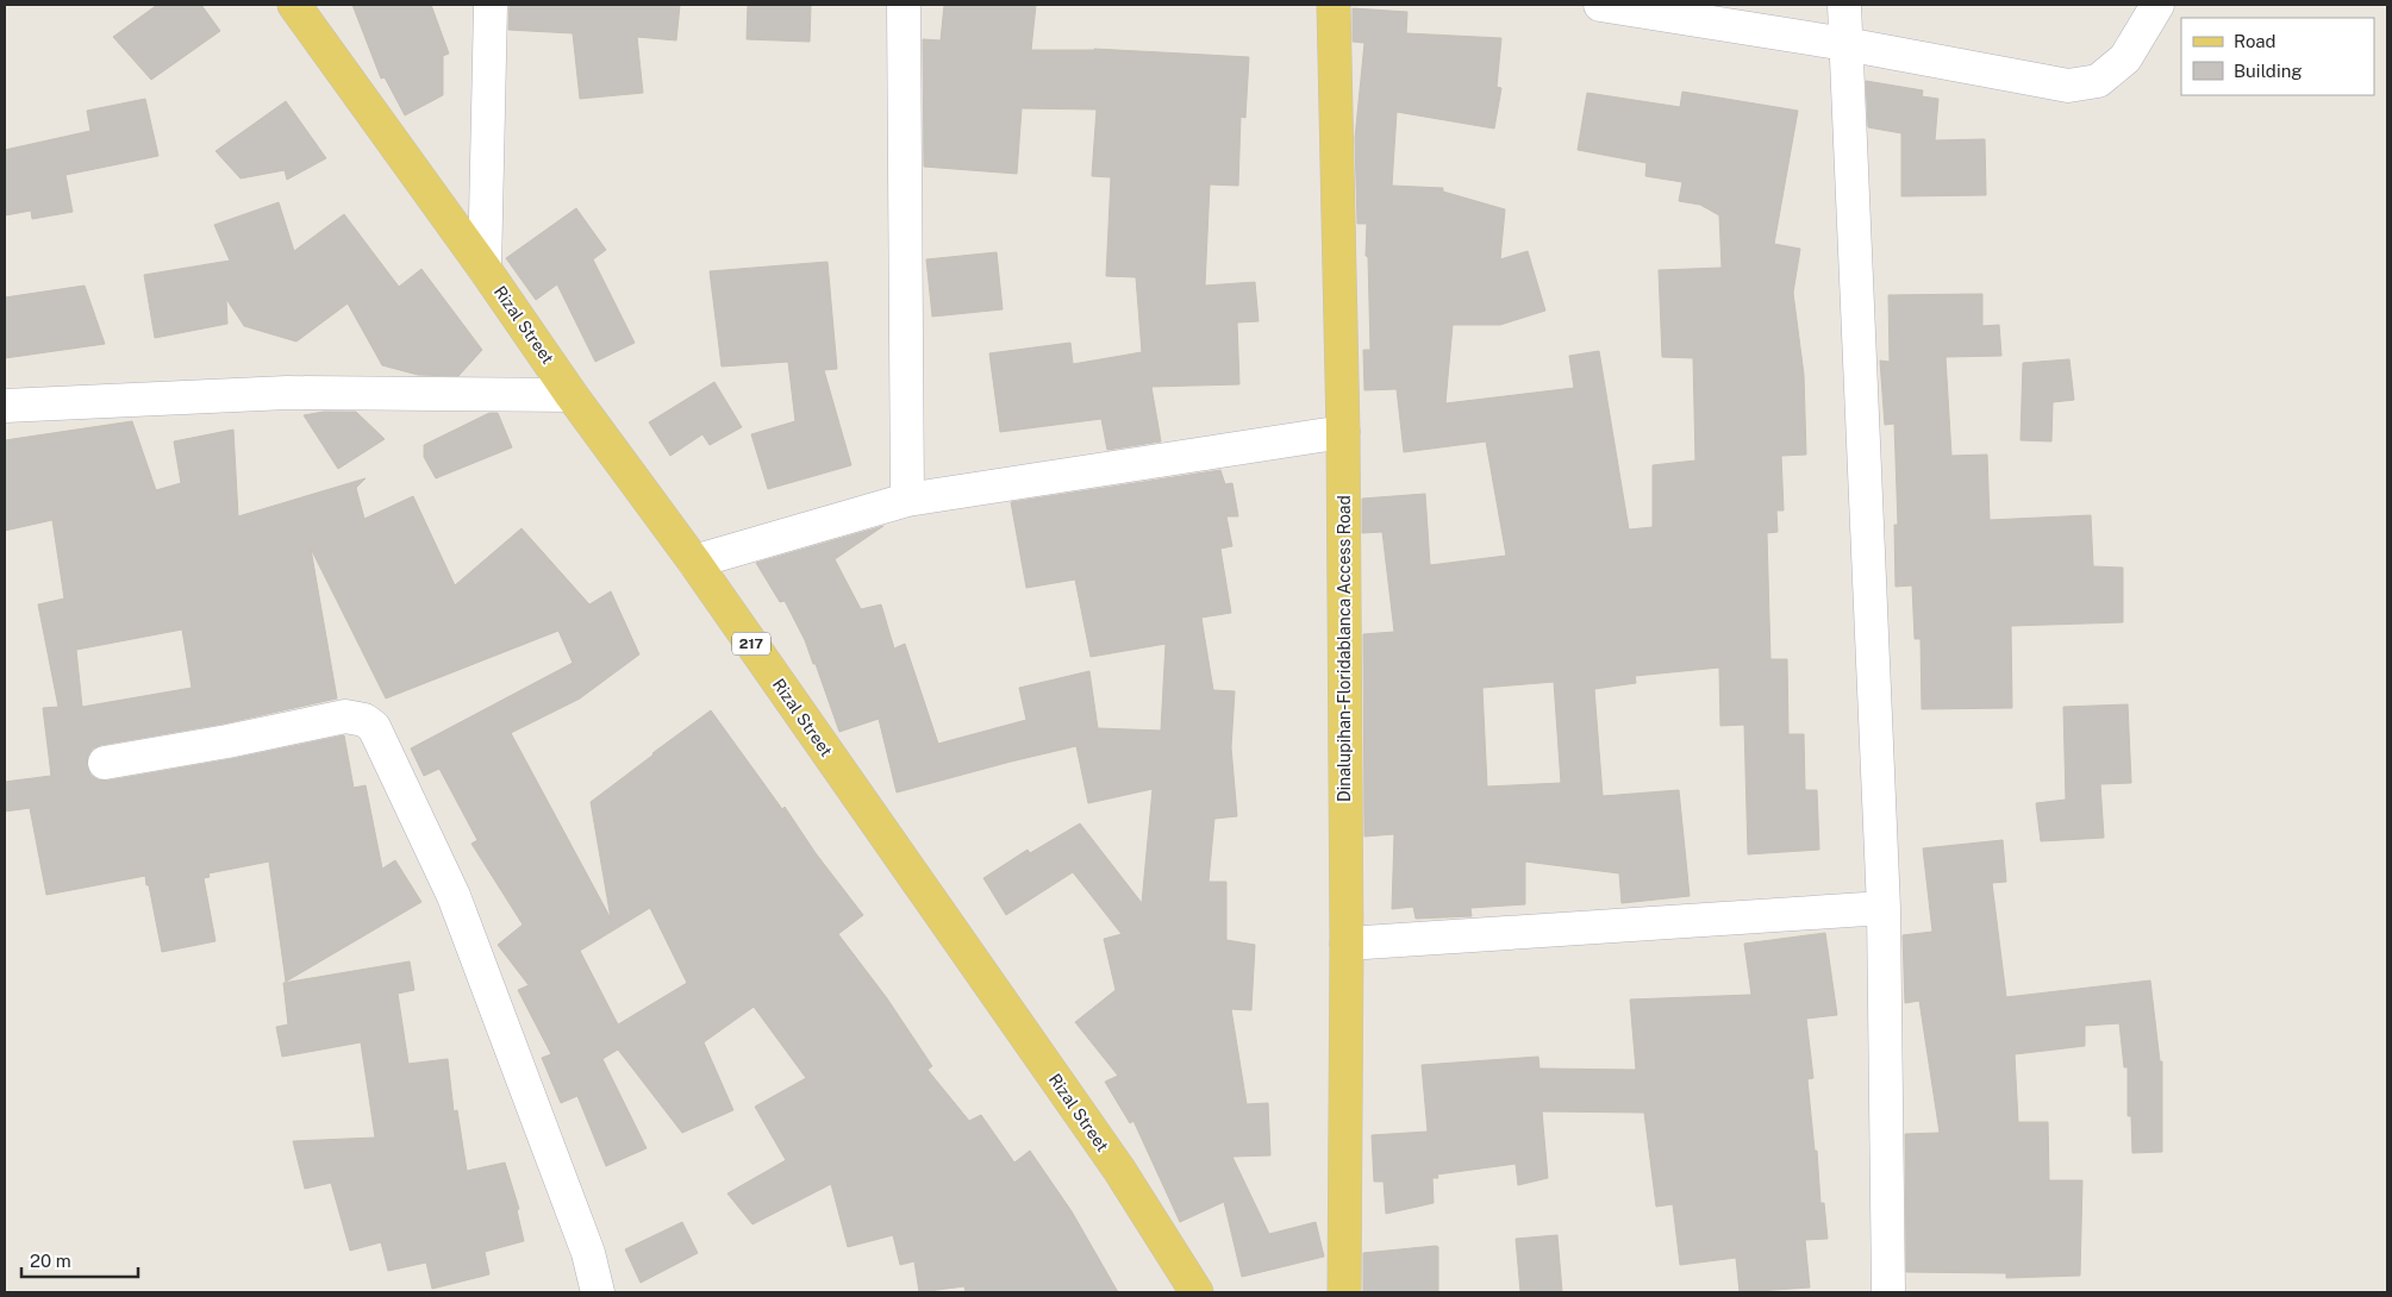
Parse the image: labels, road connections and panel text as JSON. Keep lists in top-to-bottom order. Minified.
{"streets":{"main road":["Rizal Street","217","Dinalupihan-Floridablanca Access Road"]},"legend":["Road","Building"],"scale_bar":"20 m"}
